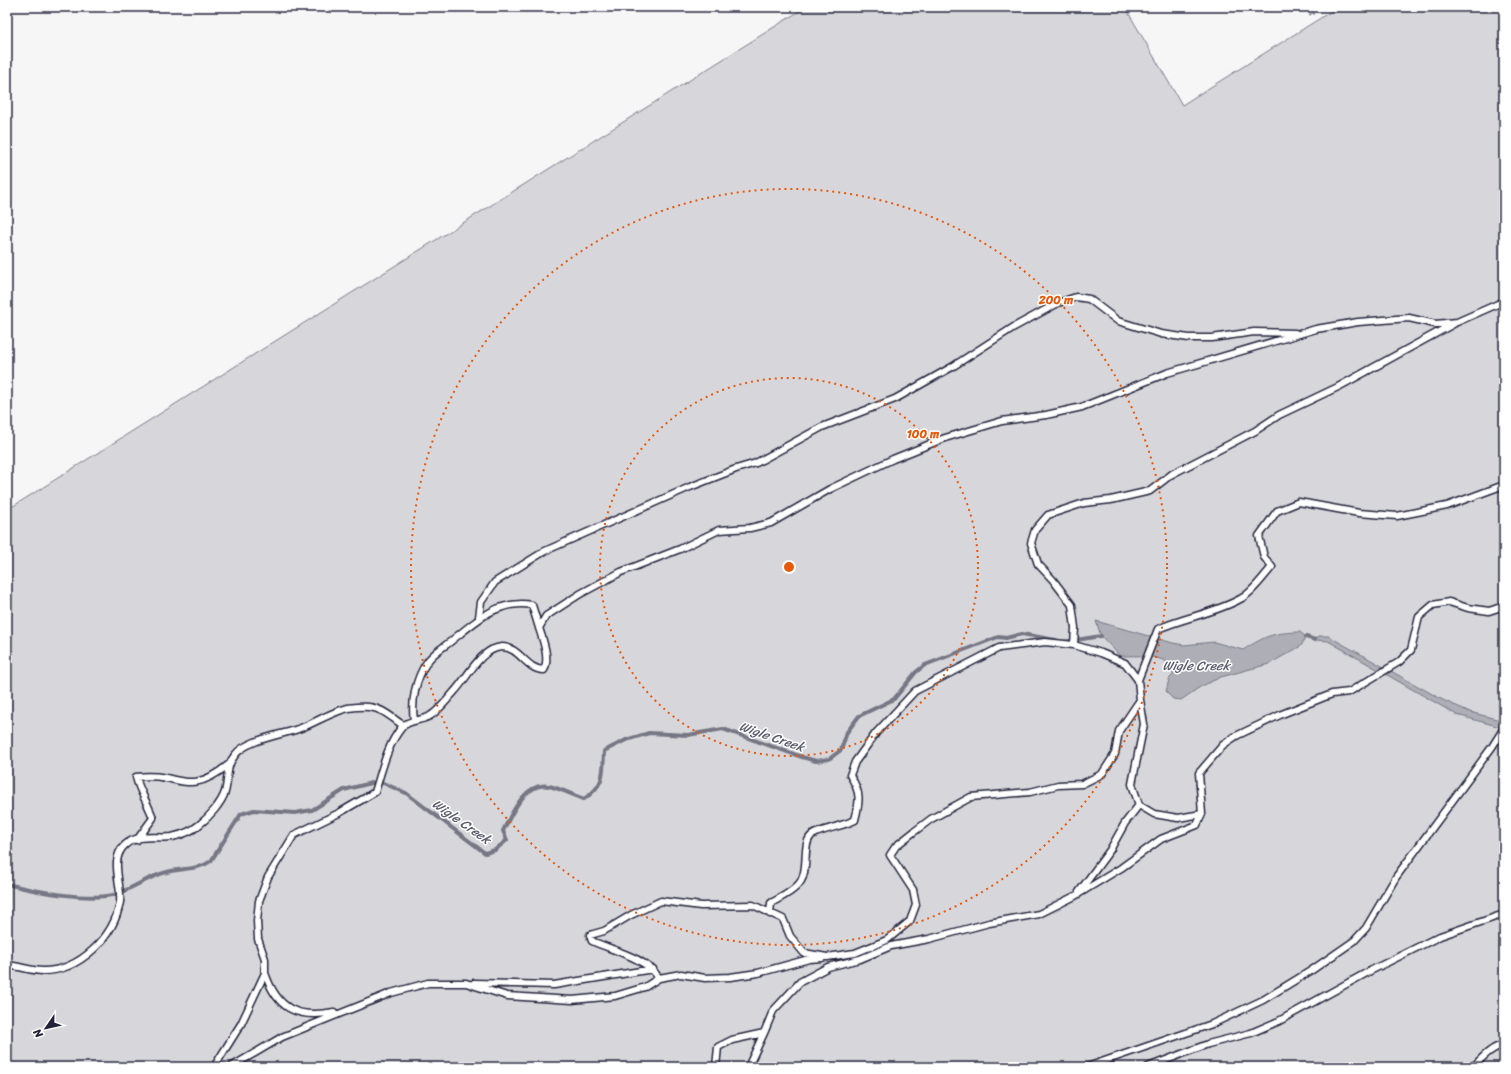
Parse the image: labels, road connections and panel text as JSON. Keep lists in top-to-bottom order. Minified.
{"water":["Wigle Creek"],"north":"bottom left","rings":["200 m","100 m"]}
